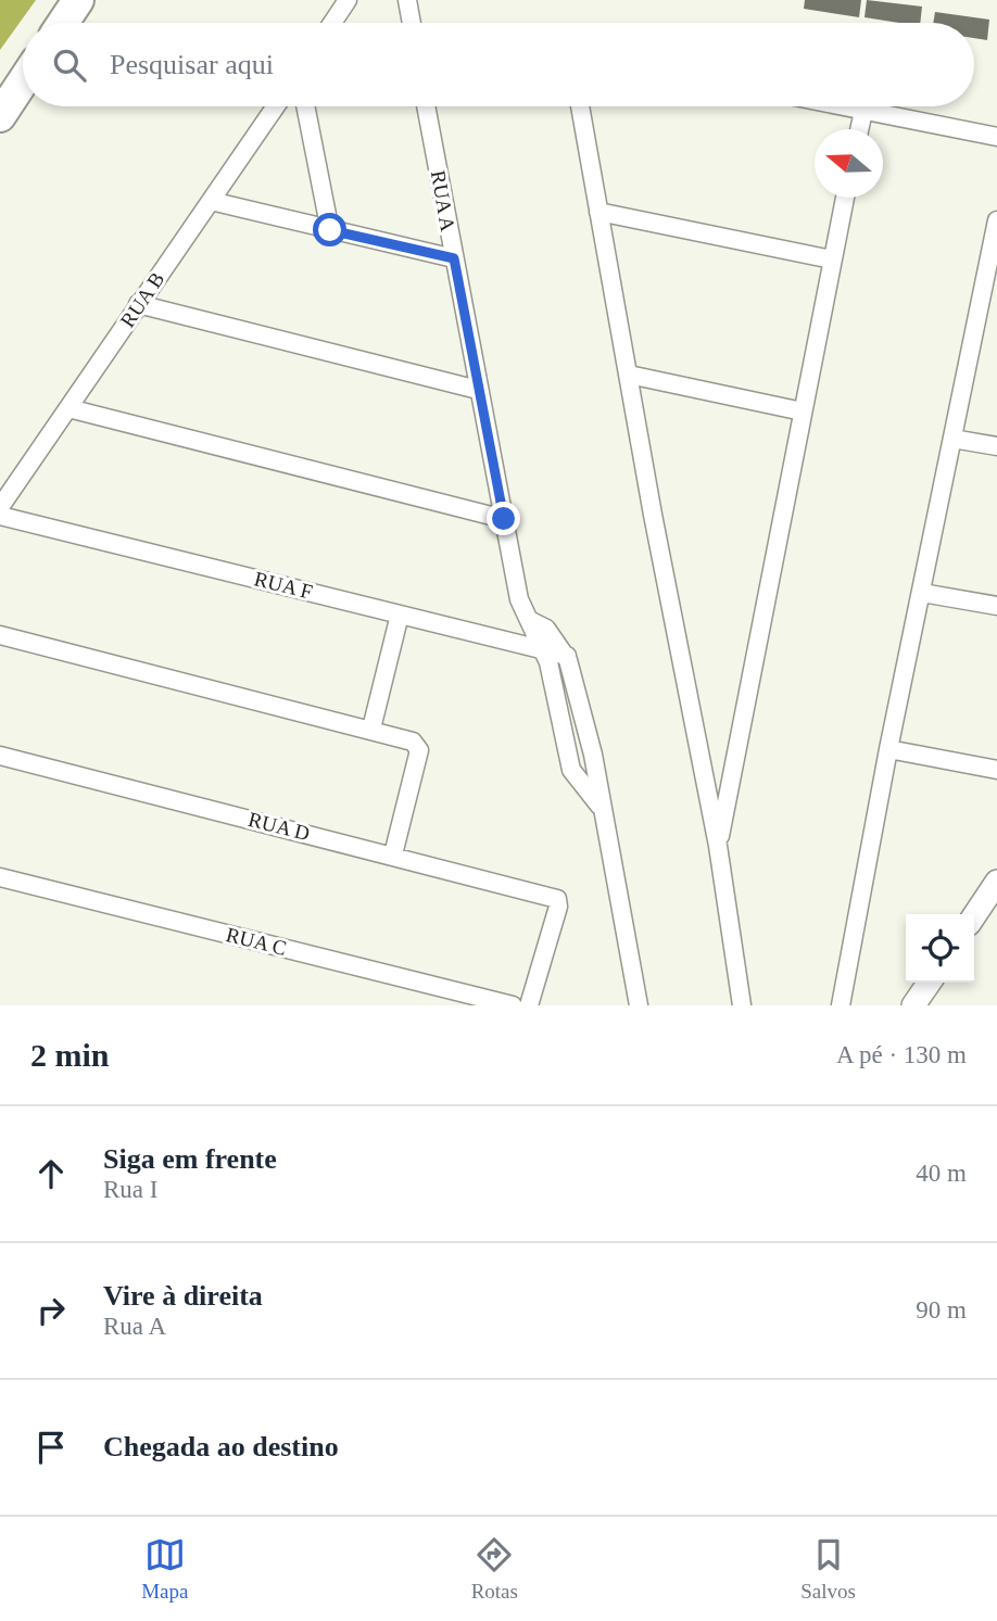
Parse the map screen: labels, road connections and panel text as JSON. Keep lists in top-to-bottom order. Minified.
{"streets":{"street":["RUA A","RUA B","RUA F","RUA D","RUA C"]},"crossings":[["RUA A","RUA F"]],"north":"left","page":{"search":"Pesquisar aqui","heading":["2 min","A pé · 130 m"],"list":[["Siga em frente","Rua I","40 m"],["Vire à direita","Rua A","90 m"],"Chegada ao destino"],"nav":["Mapa","Rotas","Salvos"]}}
